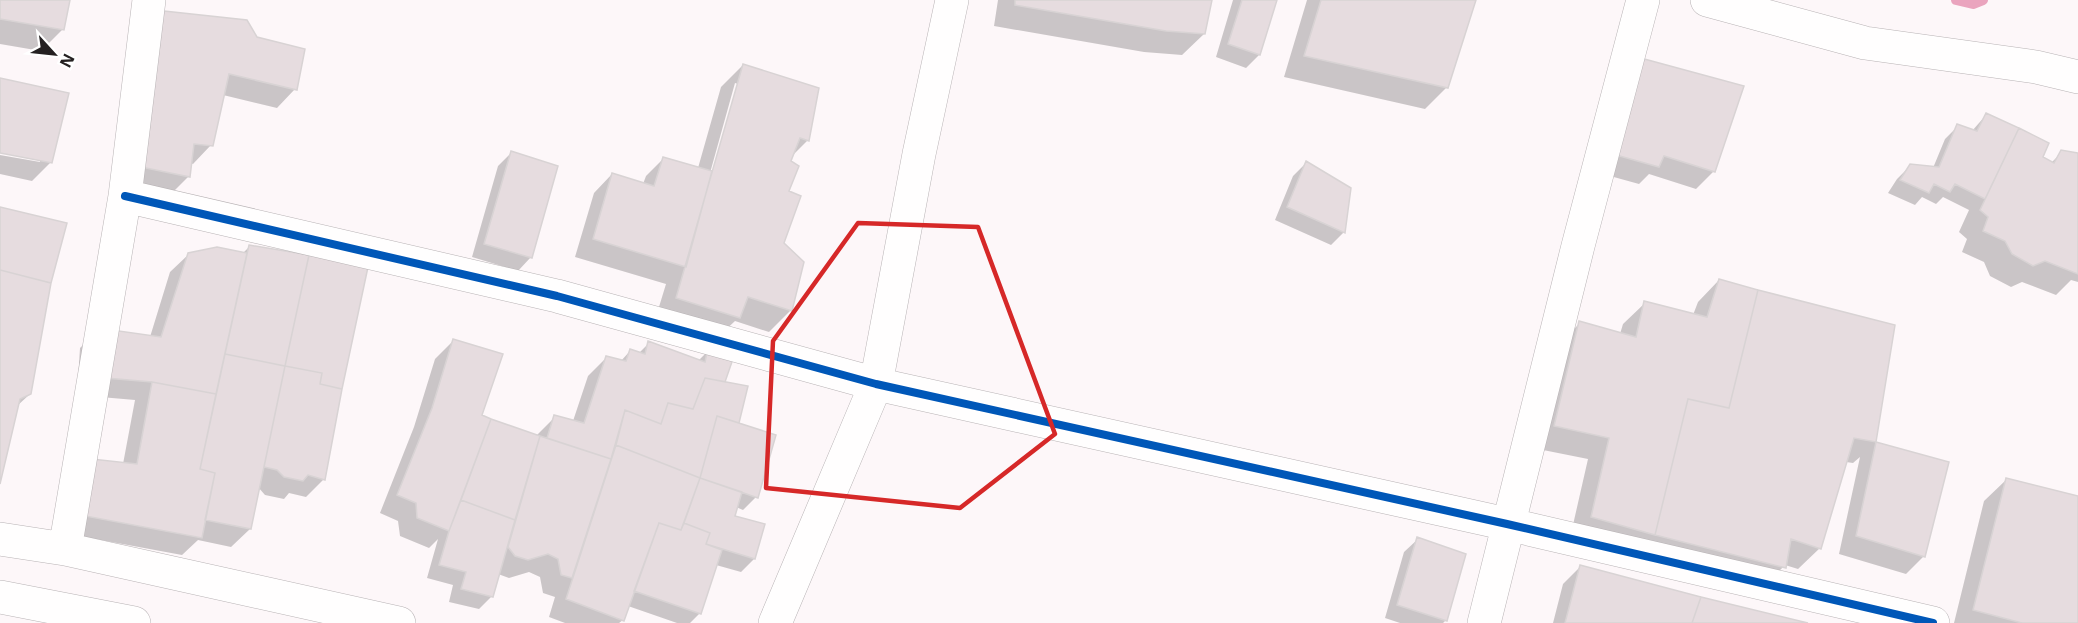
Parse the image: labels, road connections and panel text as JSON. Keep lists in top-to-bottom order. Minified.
{"north":"bottom right"}
